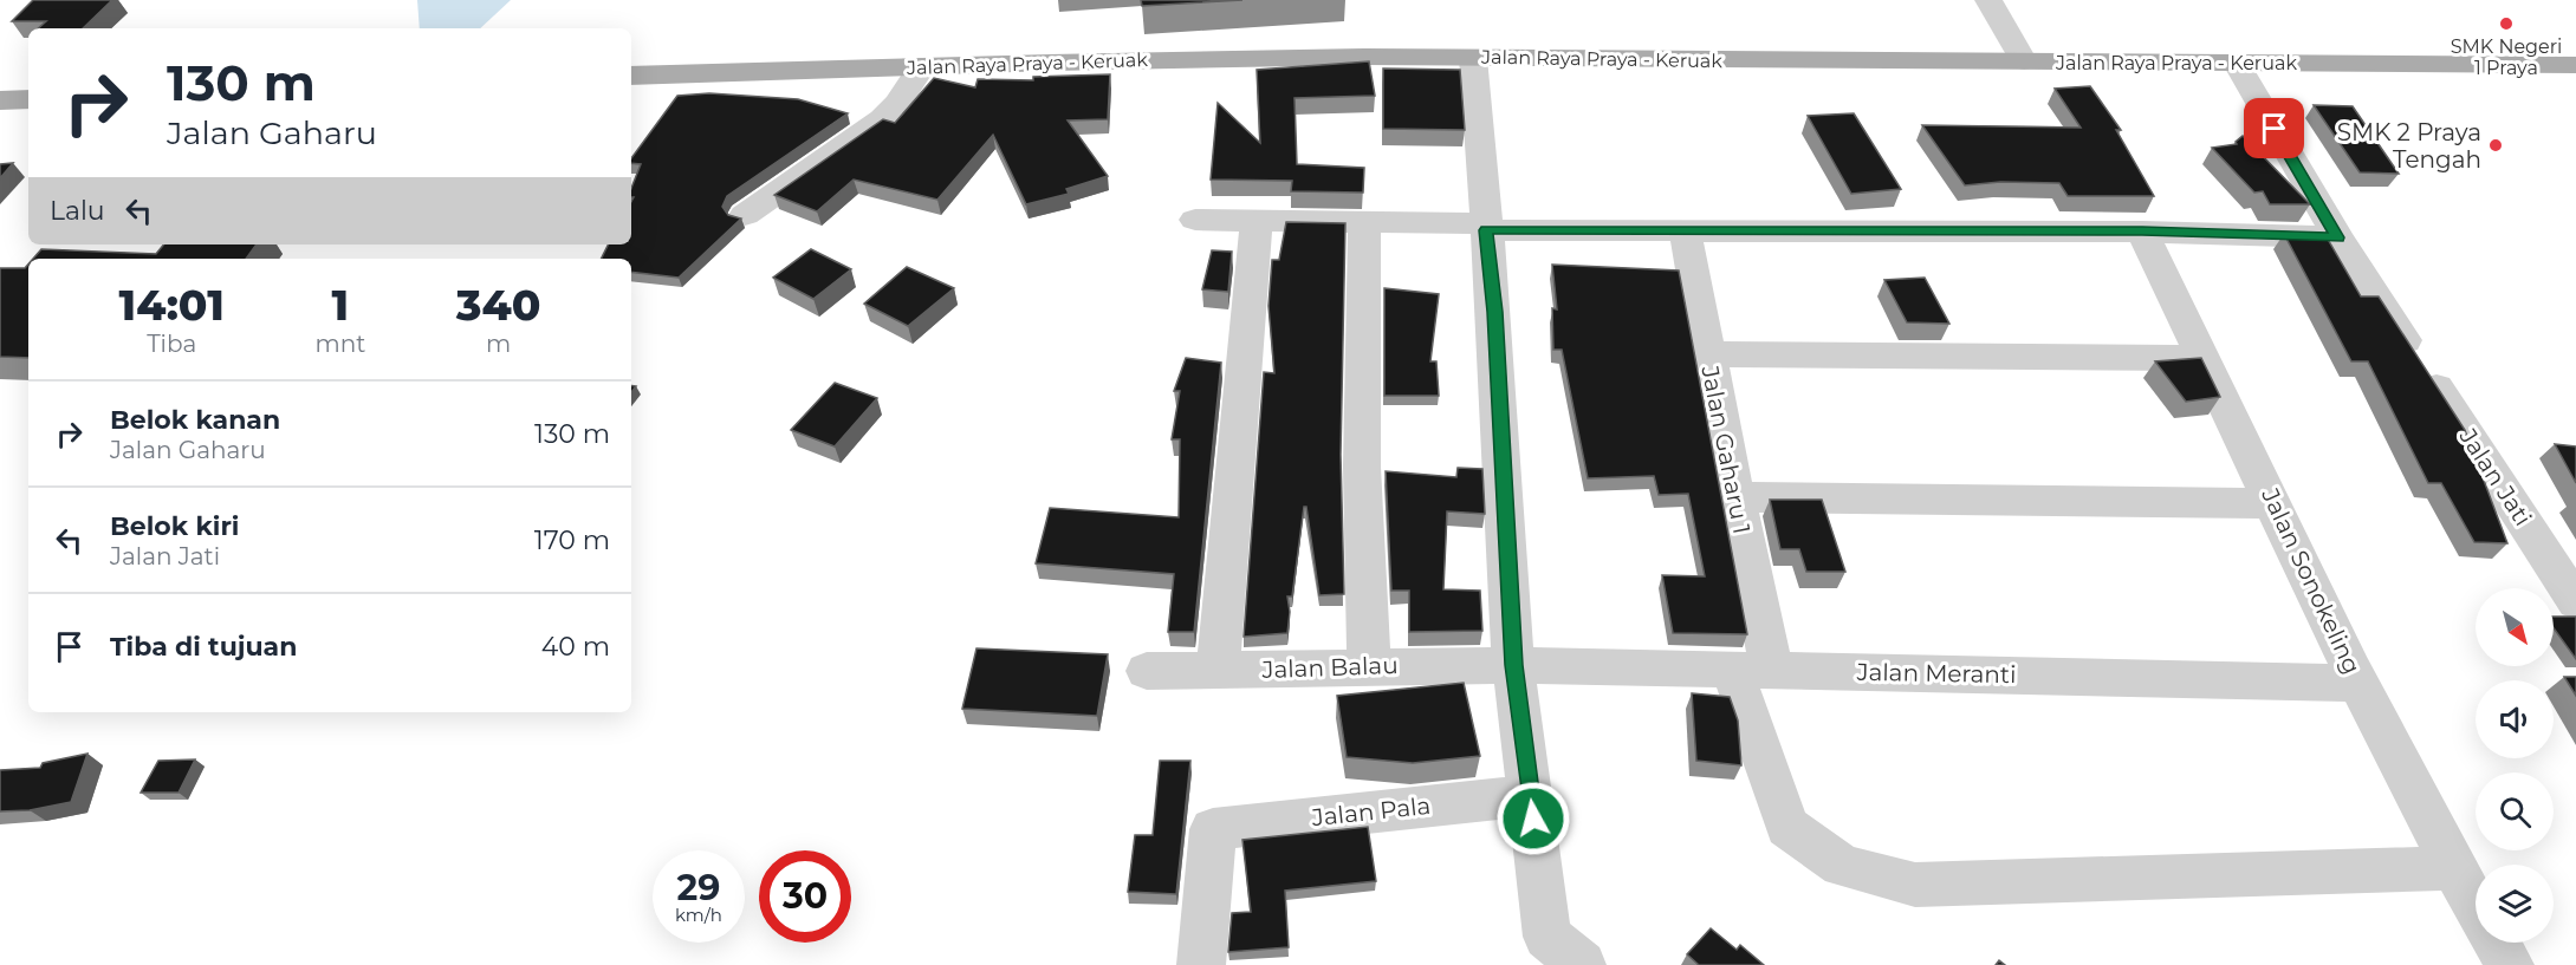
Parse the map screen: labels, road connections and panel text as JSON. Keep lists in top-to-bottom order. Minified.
{"streets":{"main road":["Jalan Raya Praya - Keruak"],"street":["Jalan Gaharu 1","Jalan Jati","Jalan Sonokeling","Jalan Balau","Jalan Meranti","Jalan Pala"]},"crossings":[["Jalan Raya Praya - Keruak","Jalan Jati"],["Jalan Gaharu 1","Jalan Sonokeling"],["Jalan Gaharu 1","Jalan Meranti"],["Jalan Sonokeling","Jalan Meranti"],["Jalan Balau","Jalan Meranti"]],"places":["SMK Negeri 1 Praya","SMK 2 Praya Tengah"],"north":"bottom right","page":{"turn":["130 m","Jalan Gaharu"],"then":"Lalu","eta":["14:01","Tiba","1","mnt","340","m"],"list":[{"name":"Belok kanan","note":"Jalan Gaharu","value":"130 m"},{"name":"Belok kiri","note":"Jalan Jati","value":"170 m"},{"name":"Tiba di tujuan","value":"40 m"}],"speed":"29 km/h","limit":"30"}}
